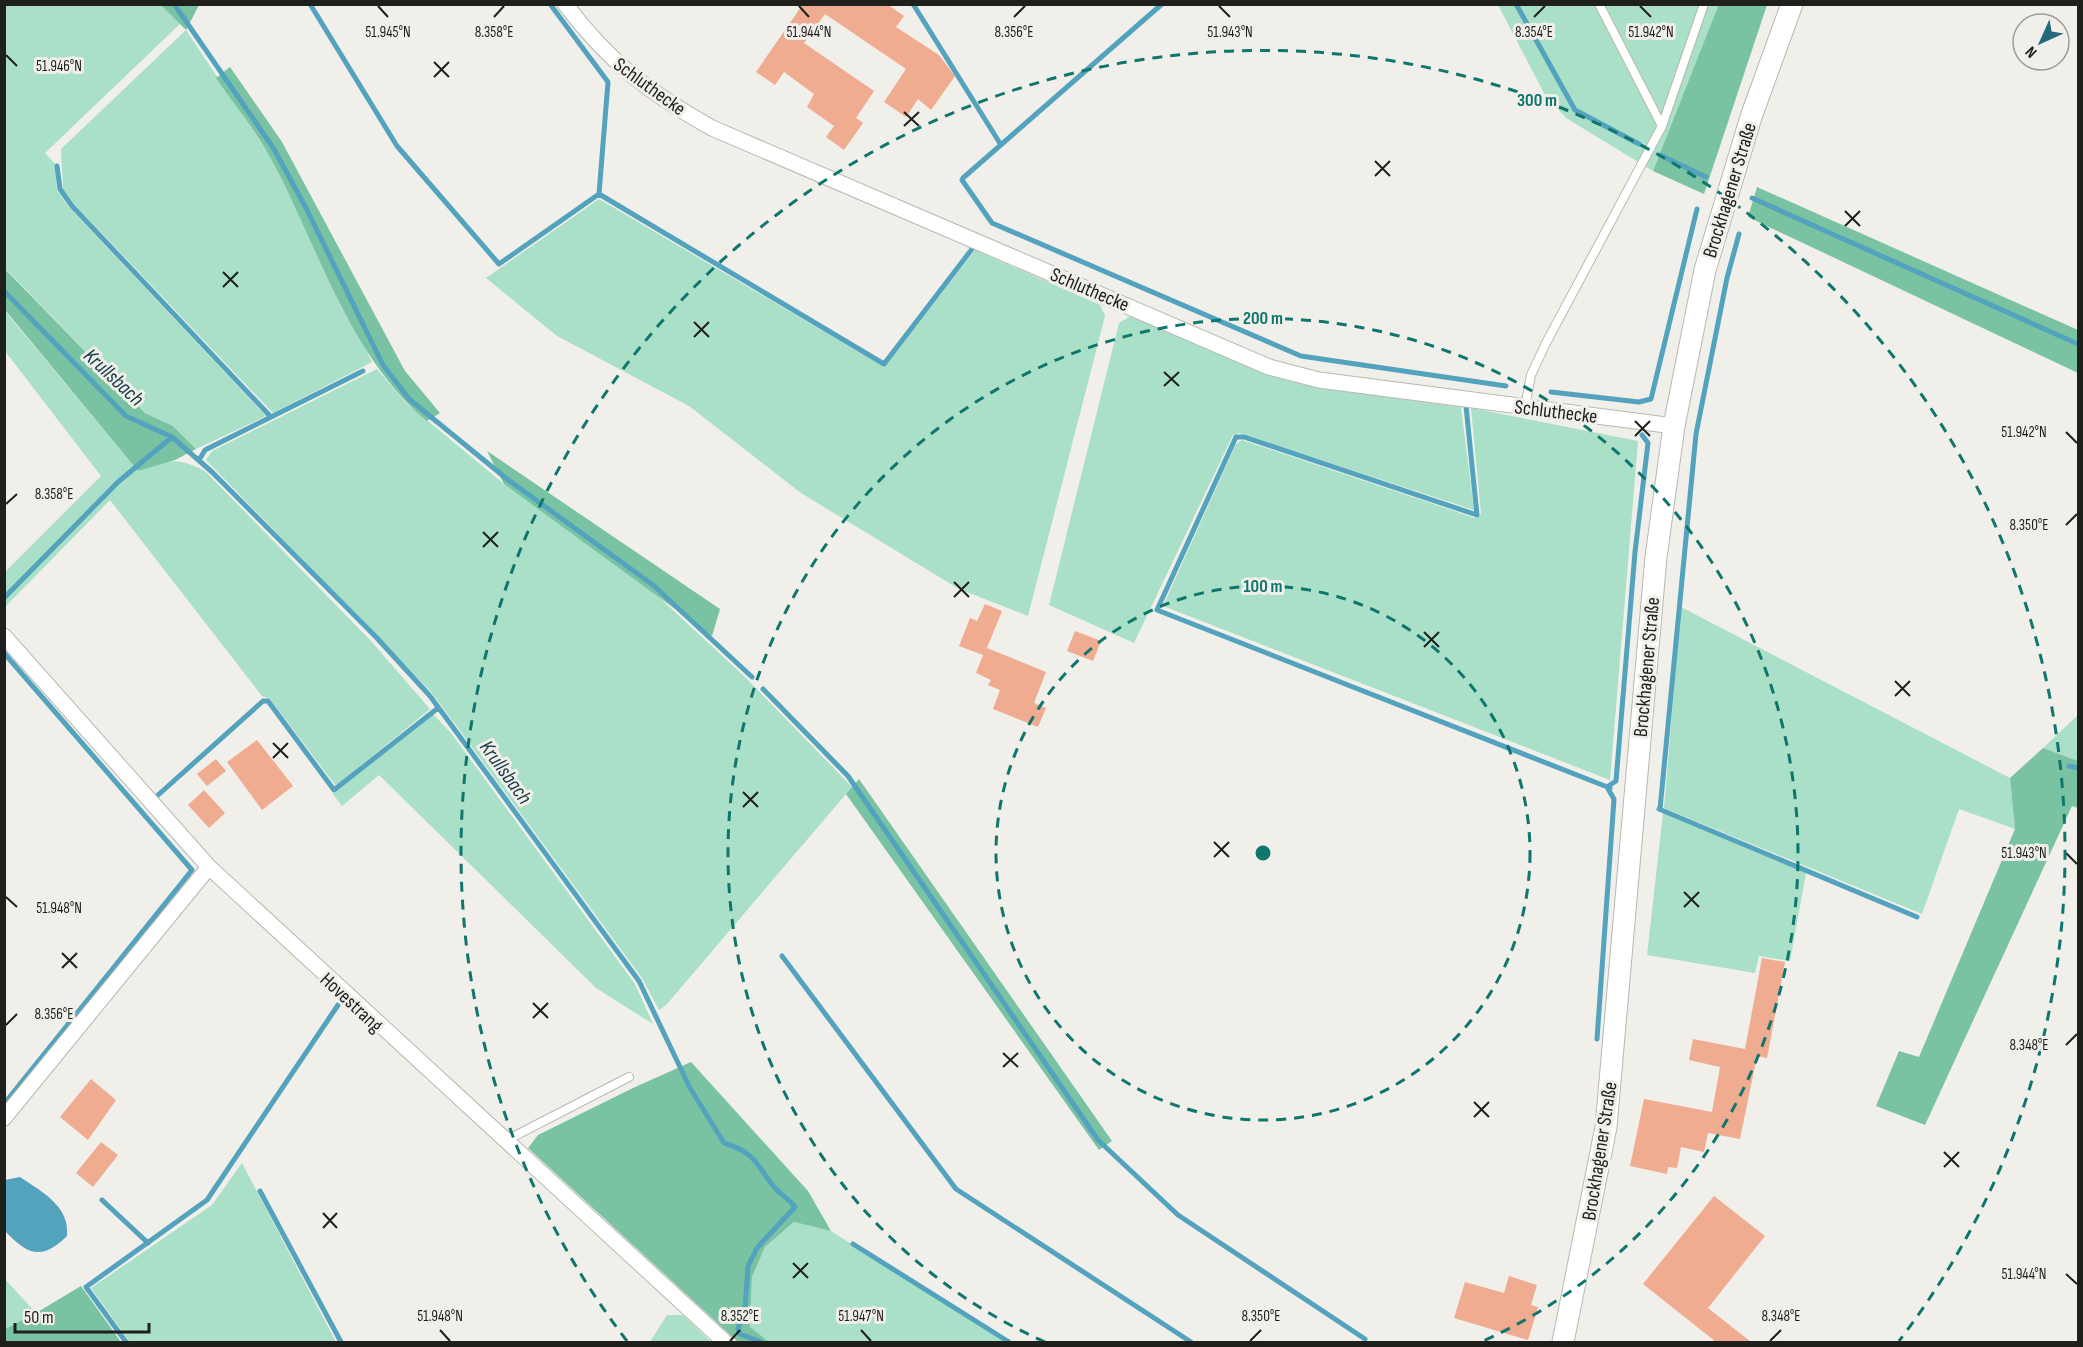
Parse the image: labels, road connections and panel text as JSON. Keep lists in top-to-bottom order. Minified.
{"streets":{"main road":["Brockhagener Straße"],"street":["Schluthecke","Hovestrang"]},"crossings":[["Schluthecke","Brockhagener Straße"]],"water":["Krullsbach"],"scale_bar":"50 m","north":"bottom left","coordinates":["51.945°N","8.358°E","51.944°N","8.356°E","51.943°N","8.354°E","51.942°N","51.946°N","8.350°E","51.948°N","8.348°E","8.352°E","51.947°N"],"rings":["300 m","200 m","100 m"]}
